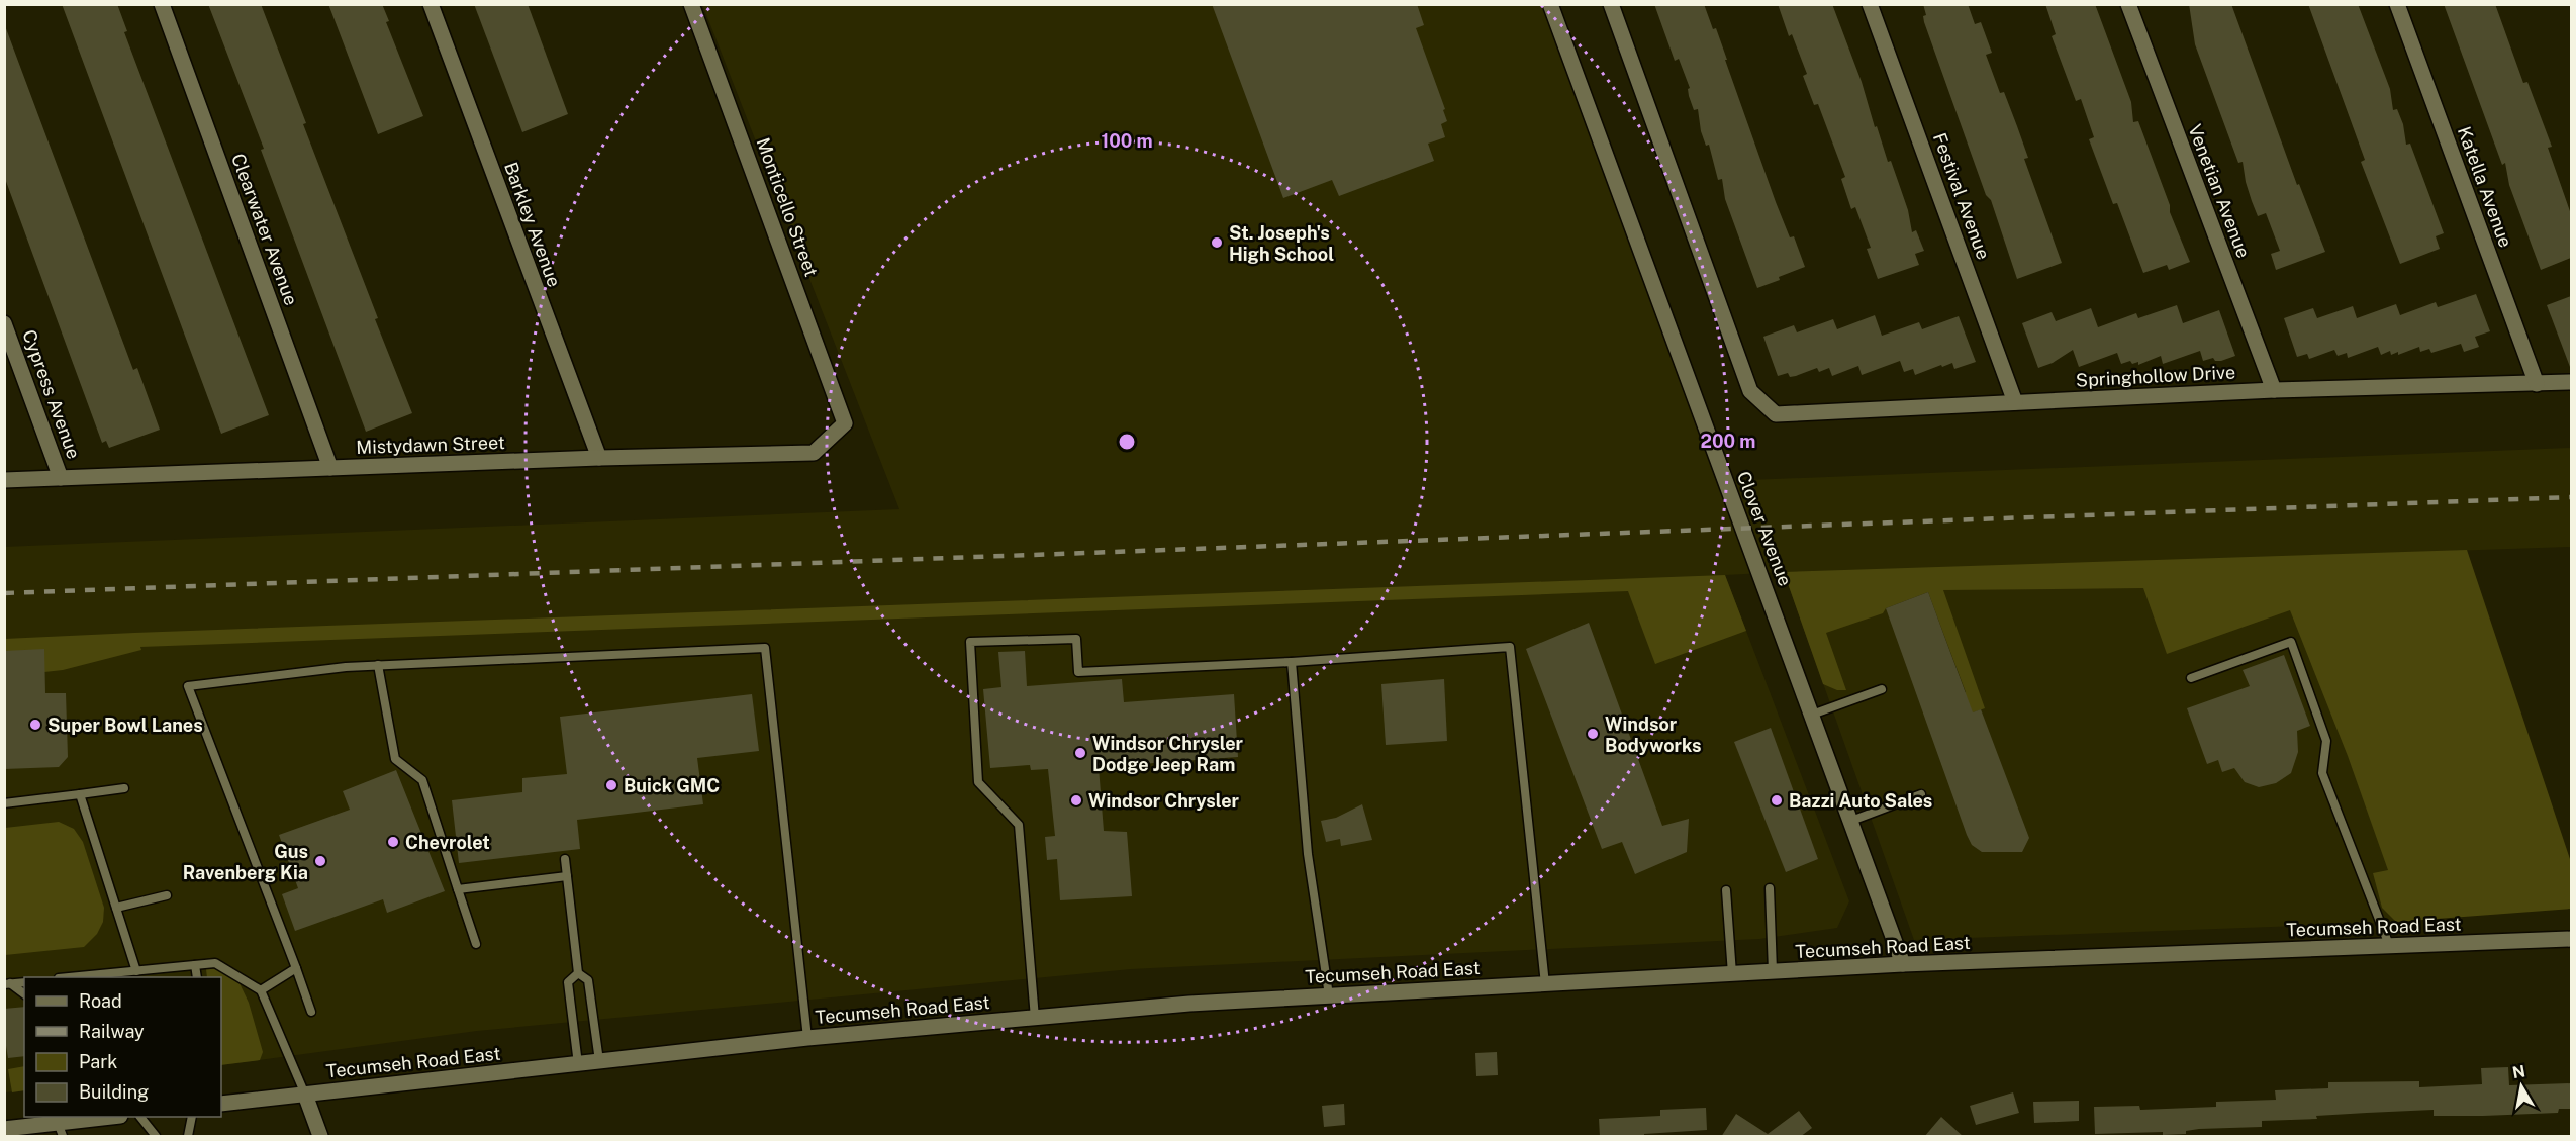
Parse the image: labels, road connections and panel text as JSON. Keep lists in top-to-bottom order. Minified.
{"streets":{"street":["Katella Avenue","Venetian Avenue","Festival Avenue","Monticello Street","Barkley Avenue","Clearwater Avenue","Springhollow Drive","Cypress Avenue","Mistydawn Street","Clover Avenue","Tecumseh Road East"]},"crossings":[["Katella Avenue","Springhollow Drive"],["Venetian Avenue","Springhollow Drive"],["Festival Avenue","Springhollow Drive"],["Monticello Street","Mistydawn Street"],["Barkley Avenue","Mistydawn Street"],["Clearwater Avenue","Mistydawn Street"],["Cypress Avenue","Mistydawn Street"],["Clover Avenue","Tecumseh Road East"]],"places":["St. Joseph's High School","Super Bowl Lanes","Windsor Bodyworks","Windsor Chrysler Dodge Jeep Ram","Buick GMC","Windsor Chrysler","Bazzi Auto Sales","Chevrolet","Gus Ravenberg Kia"],"legend":["Road","Railway","Park","Building"],"north":"top","rings":["100 m","200 m"]}
